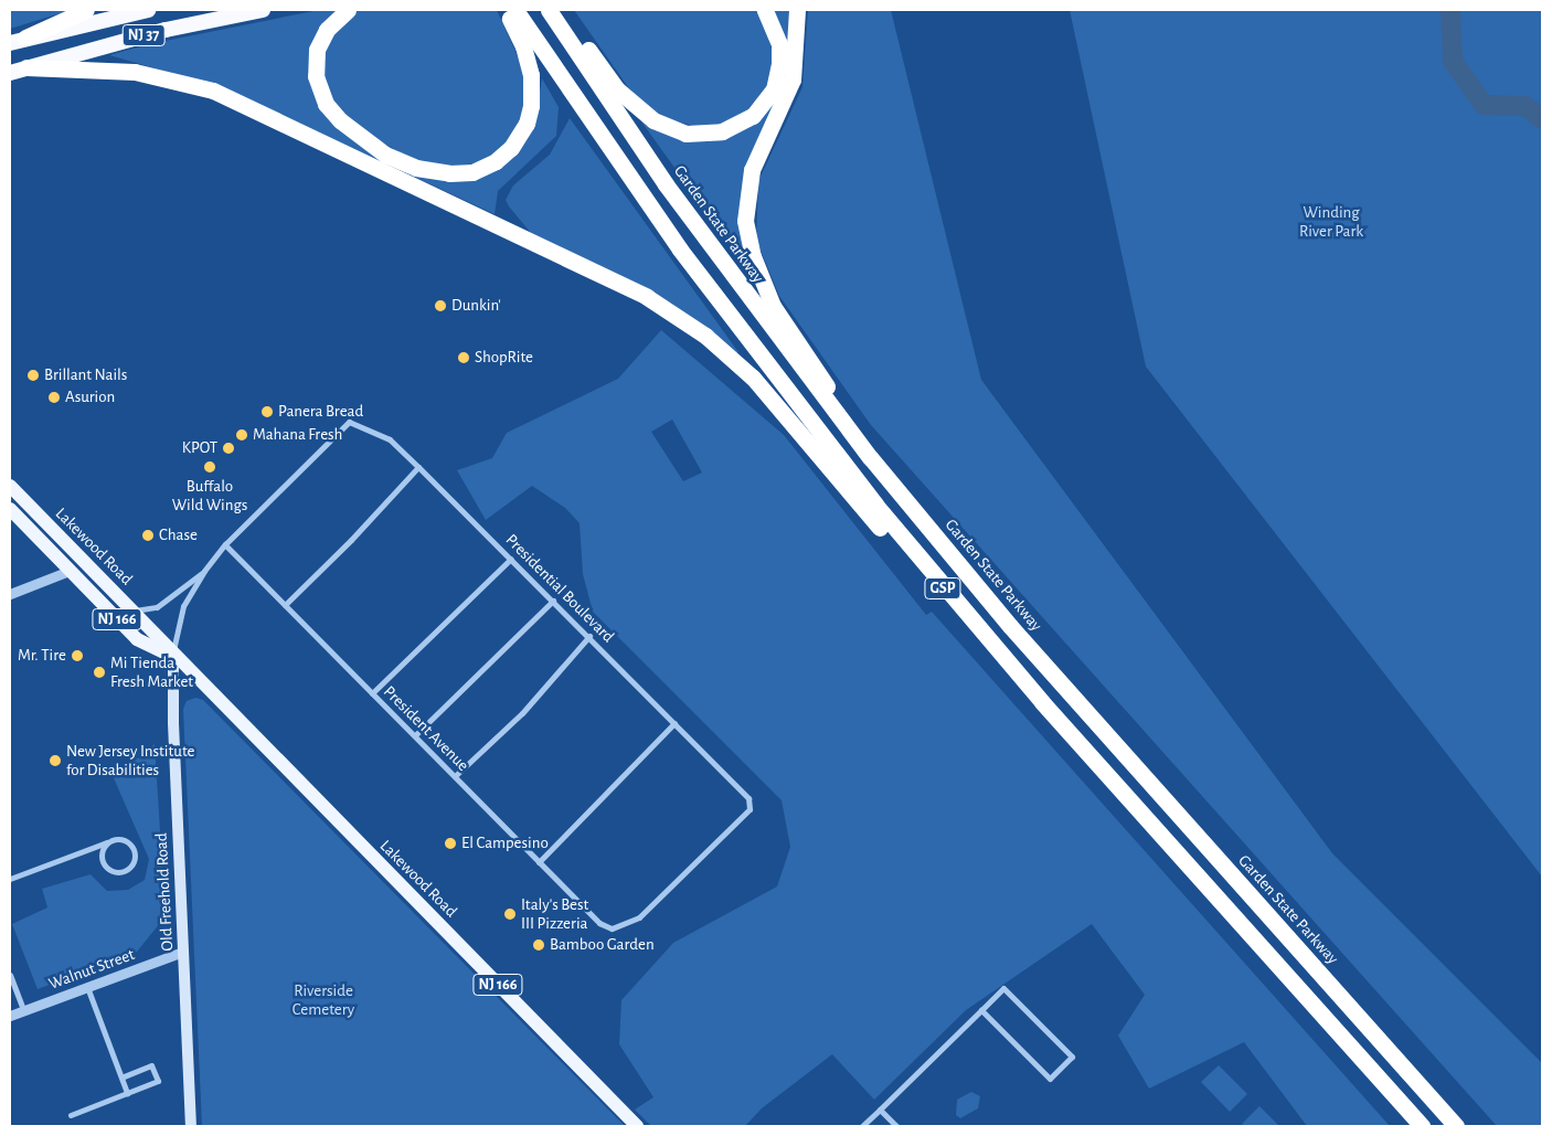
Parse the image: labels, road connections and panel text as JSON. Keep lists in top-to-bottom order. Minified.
{"streets":{"highway":["NJ 37","Garden State Parkway","GSP"],"main road":["Lakewood Road","NJ 166","Old Freehold Road"],"street":["Presidential Boulevard","President Avenue","Walnut Street"]},"crossings":[["Lakewood Road","Presidential Boulevard"],["Lakewood Road","Old Freehold Road"],["Presidential Boulevard","President Avenue"],["Presidential Boulevard","Old Freehold Road"],["Old Freehold Road","Walnut Street"]],"parks":["Winding River Park","Riverside Cemetery"],"places":["Dunkin'","ShopRite","Brillant Nails","Asurion","Panera Bread","Mahana Fresh","KPOT","Buffalo Wild Wings","Chase","Mr. Tire","Mi Tienda Fresh Market","New Jersey Institute for Disabilities","El Campesino","Italy's Best III Pizzeria","Bamboo Garden"]}
